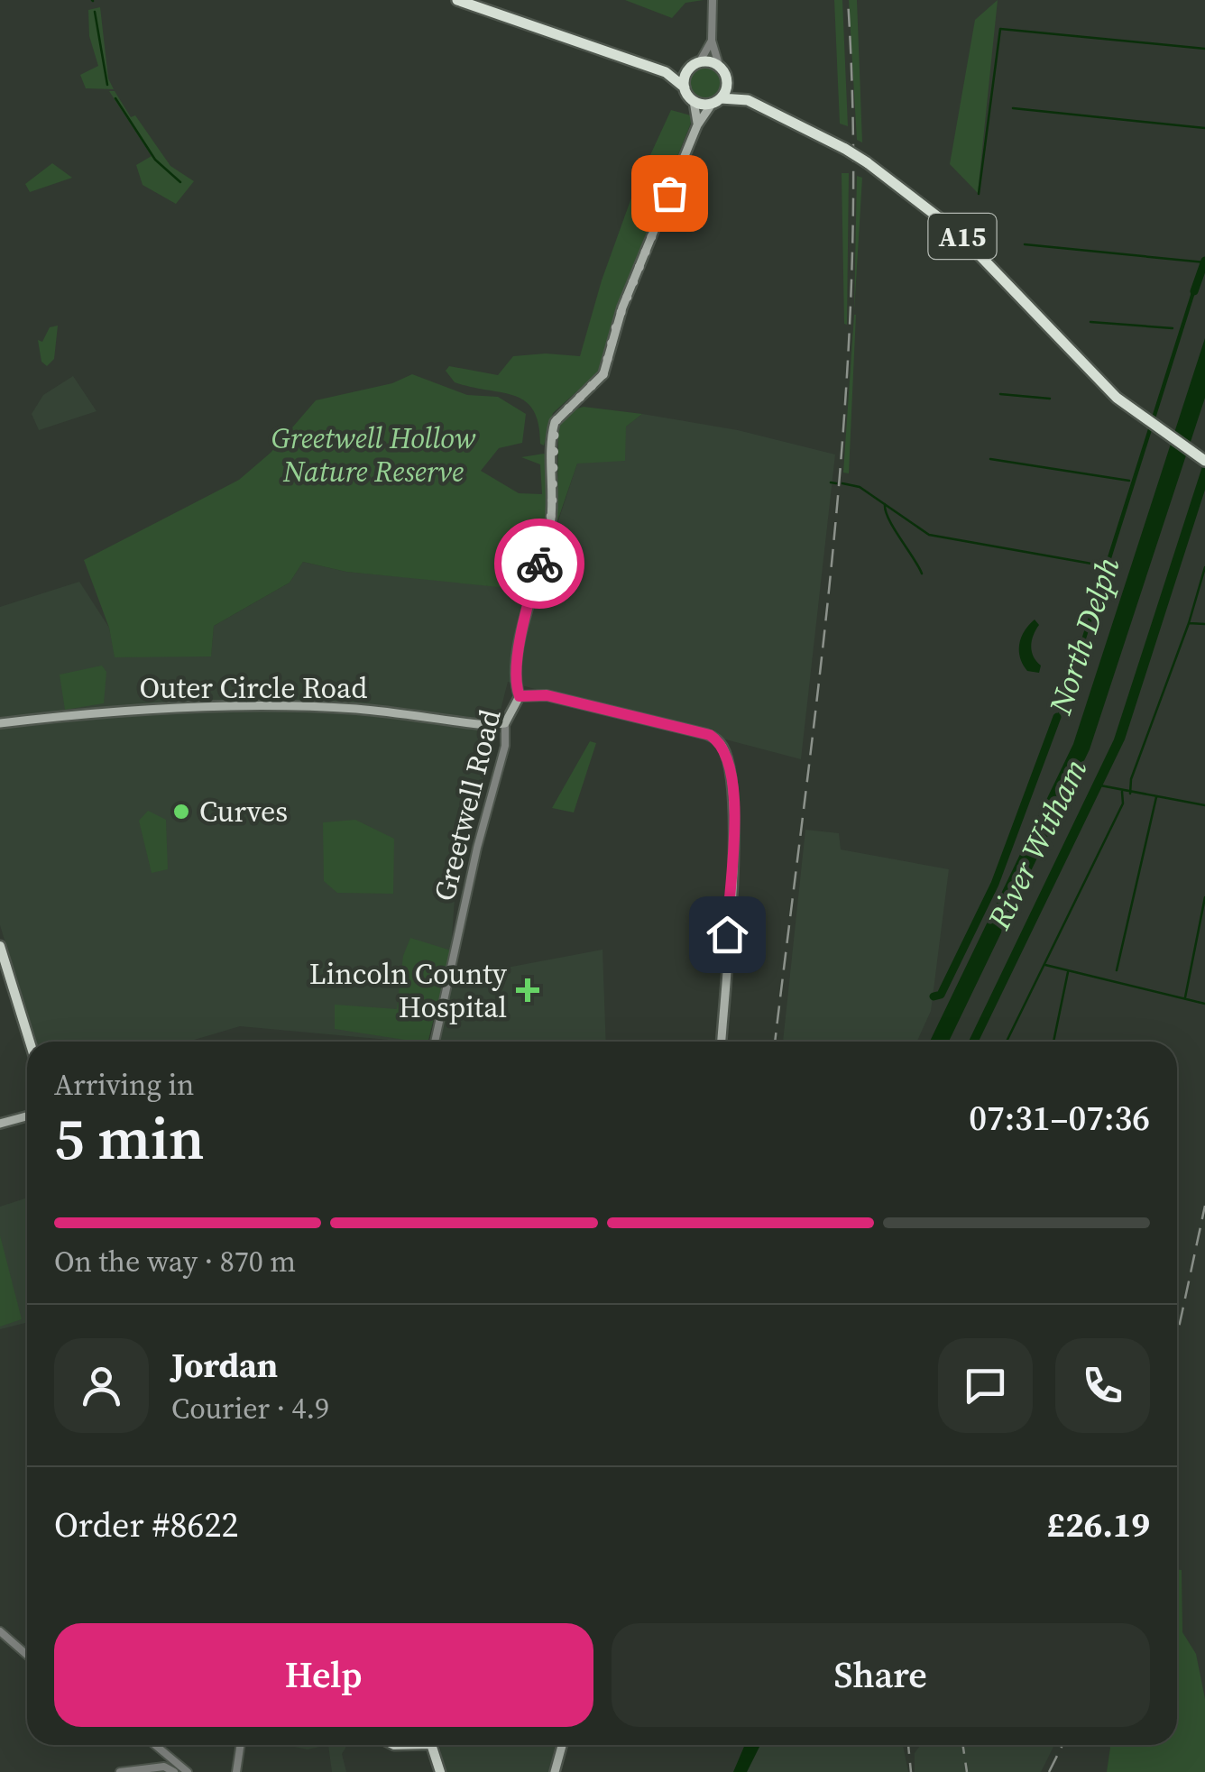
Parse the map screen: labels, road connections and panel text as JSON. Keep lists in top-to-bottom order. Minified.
{"streets":{"highway":["A15"],"main road":["Outer Circle Road","Greetwell Road"]},"crossings":[["A15","Greetwell Road"],["Outer Circle Road","Greetwell Road"]],"water":["North Delph","River Witham"],"parks":["Greetwell Hollow Nature Reserve"],"places":{"other":["Curves"],"health":["Lincoln County Hospital"]},"page":{"heading":["5 min","Arriving in","07:31–07:36"],"panel":["Jordan","Courier · 4.9","Order #8622","£26.19"],"bar":"On the way · 870 m","buttons":["Help","Share"]}}
